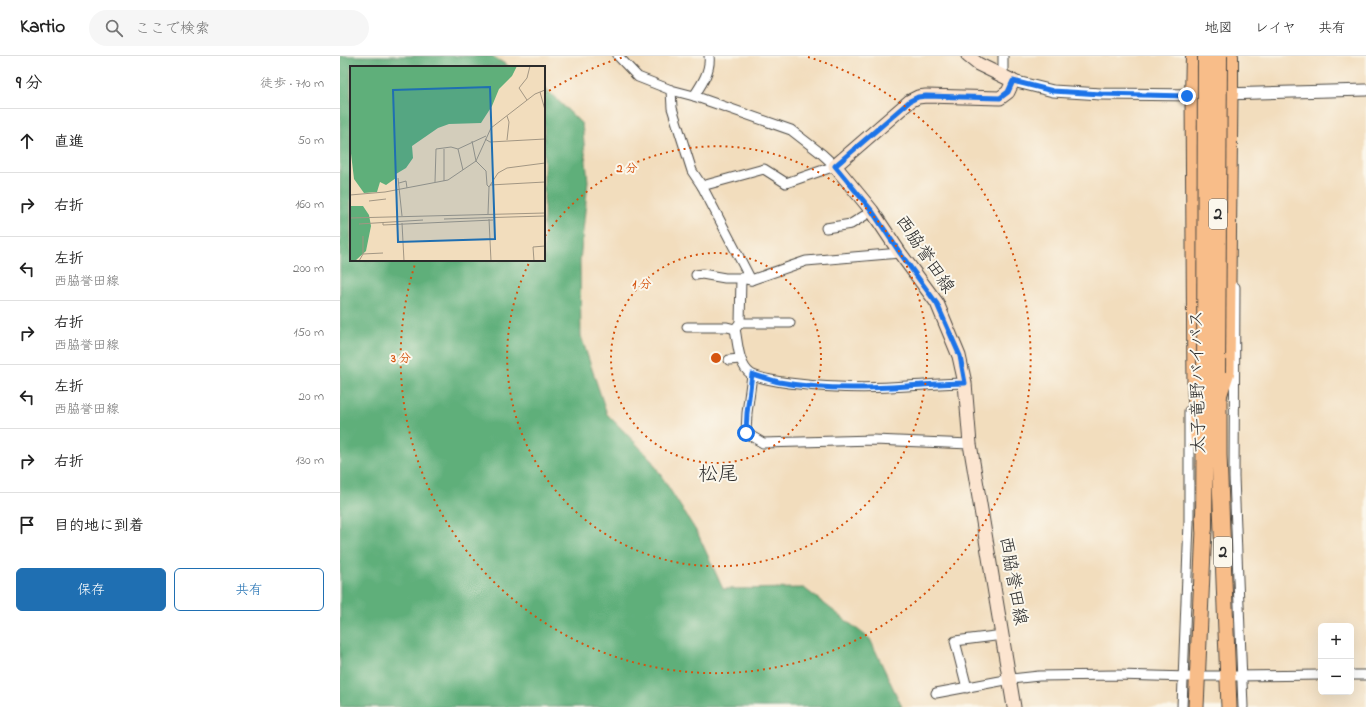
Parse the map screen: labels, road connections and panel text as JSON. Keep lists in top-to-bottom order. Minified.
{"streets":{"highway":["2","太子竜野バイパス"],"main road":["西脇誉田線"]},"districts":["松尾"],"page":{"header":"Kartio","search":"ここで検索","nav":["地図","レイヤ","共有"],"heading":["9 分","徒歩 · 710 m"],"list":[["直進","50 m"],["右折","160 m"],["左折","西脇誉田線","200 m"],["右折","西脇誉田線","150 m"],["左折","西脇誉田線","20 m"],["右折","130 m"],"目的地に到着"],"buttons":["保存","共有"],"map_buttons":["+","−"]},"rings":["2 分","1 分","3 分"]}
